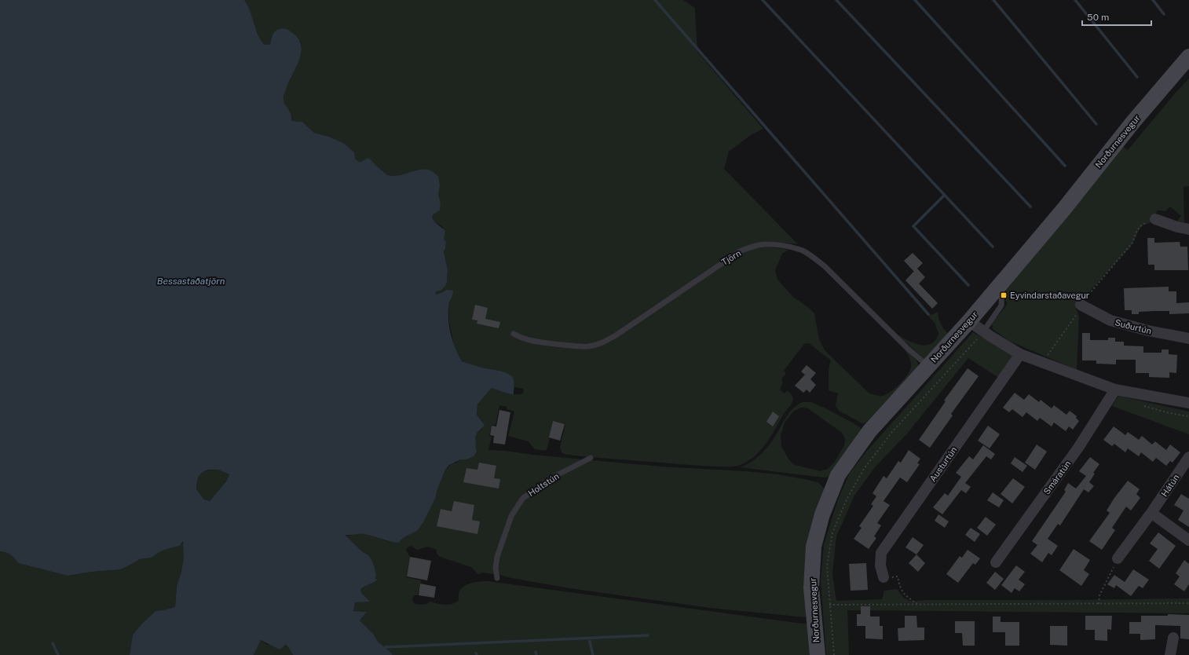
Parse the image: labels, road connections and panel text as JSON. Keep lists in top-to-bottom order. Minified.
{"streets":{"street":["Norðurnesvegur","Suðurtún","Austurtún","Smáratún","Hátún"],"lane":["Tjörn","Holtstún"]},"crossings":[["Norðurnesvegur","Tjörn"]],"water":["Bessastaðatjörn"],"places":{"transit":["Eyvindarstaðavegur"]},"scale_bar":"50 m"}
